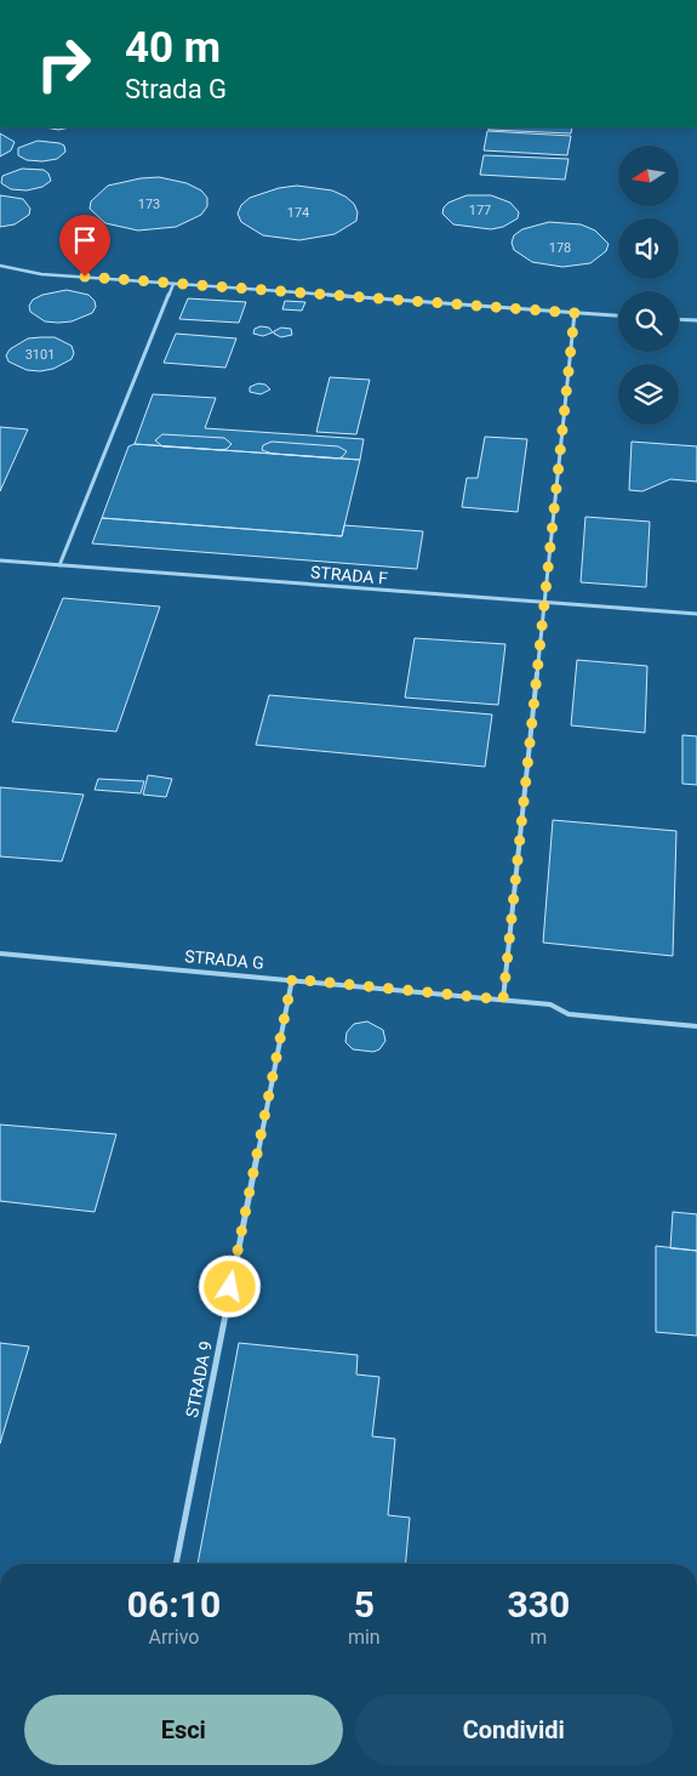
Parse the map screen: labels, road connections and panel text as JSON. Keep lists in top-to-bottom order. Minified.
{"streets":{"lane":["STRADA F","STRADA G","STRADA 9"]},"crossings":[["STRADA G","STRADA 9"]],"house_numbers":["173","177","174","178","3101"],"north":"left","page":{"turn":["40 m","Strada G"],"eta":["06:10","Arrivo","5","min","330","m"],"buttons":["Esci","Condividi"]}}
